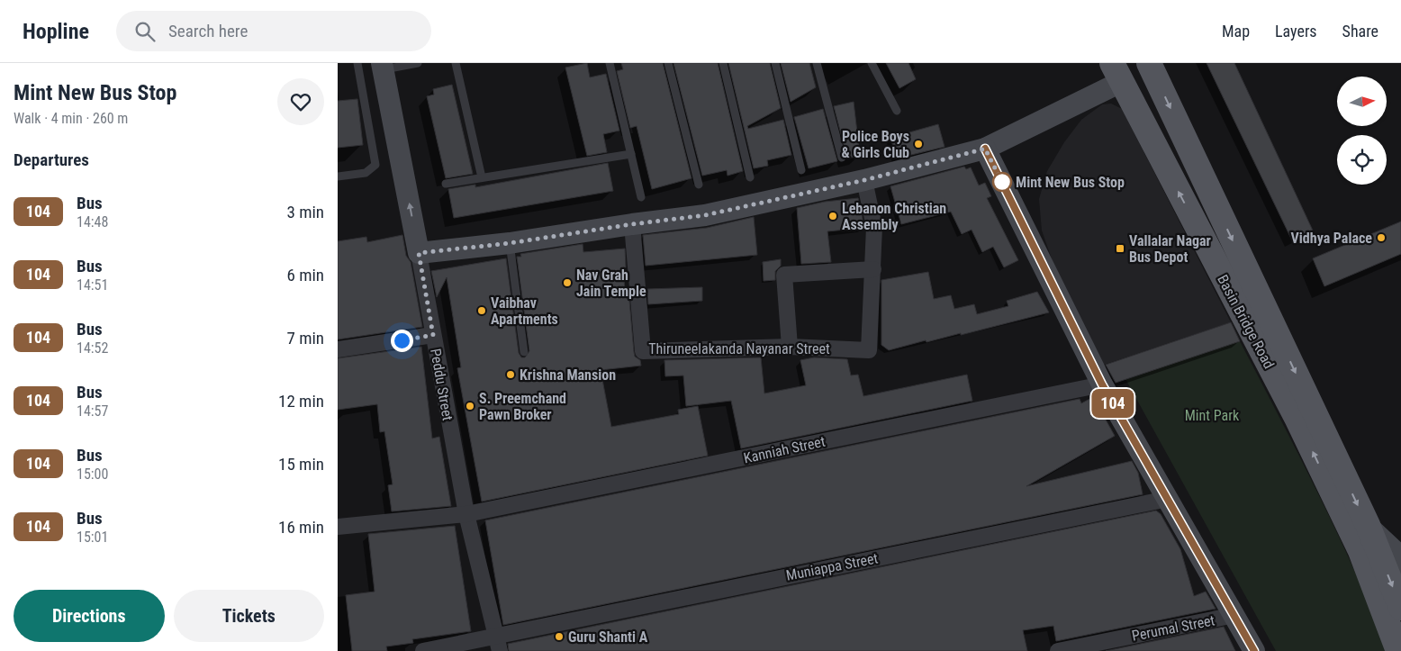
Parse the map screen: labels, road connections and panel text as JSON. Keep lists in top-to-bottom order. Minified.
{"streets":{"main road":["Basin Bridge Road","Peddu Street"],"street":["Thiruneelakanda Nayanar Street","Kanniah Street","Muniappa Street","Perumal Street"]},"crossings":[["Peddu Street","Kanniah Street"],["Peddu Street","Muniappa Street"]],"parks":["Mint Park"],"places":{"other":["Police Boys & Girls Club","Mint New Bus Stop","Lebanon Christian Assembly","Vidhya Palace","Nav Grah Jain Temple","Vaibhav Apartments","Krishna Mansion","S. Preemchand Pawn Broker","Guru Shanti A"],"transit":["Vallalar Nagar Bus Depot"]},"lines":["bus line 104"],"north":"right","page":{"header":"Hopline","search":"Search here","nav":["Map","Layers","Share"],"heading":[["Mint New Bus Stop","Walk · 4 min · 260 m"],"Departures"],"on_map":"104","list":[{"mark":"104","name":"Bus","note":"14:48","value":"3 min"},{"mark":"104","name":"Bus","note":"14:51","value":"6 min"},{"mark":"104","name":"Bus","note":"14:52","value":"7 min"},{"mark":"104","name":"Bus","note":"14:57","value":"12 min"},{"mark":"104","name":"Bus","note":"15:00","value":"15 min"},{"mark":"104","name":"Bus","note":"15:01","value":"16 min"}],"buttons":["Directions","Tickets"]}}
